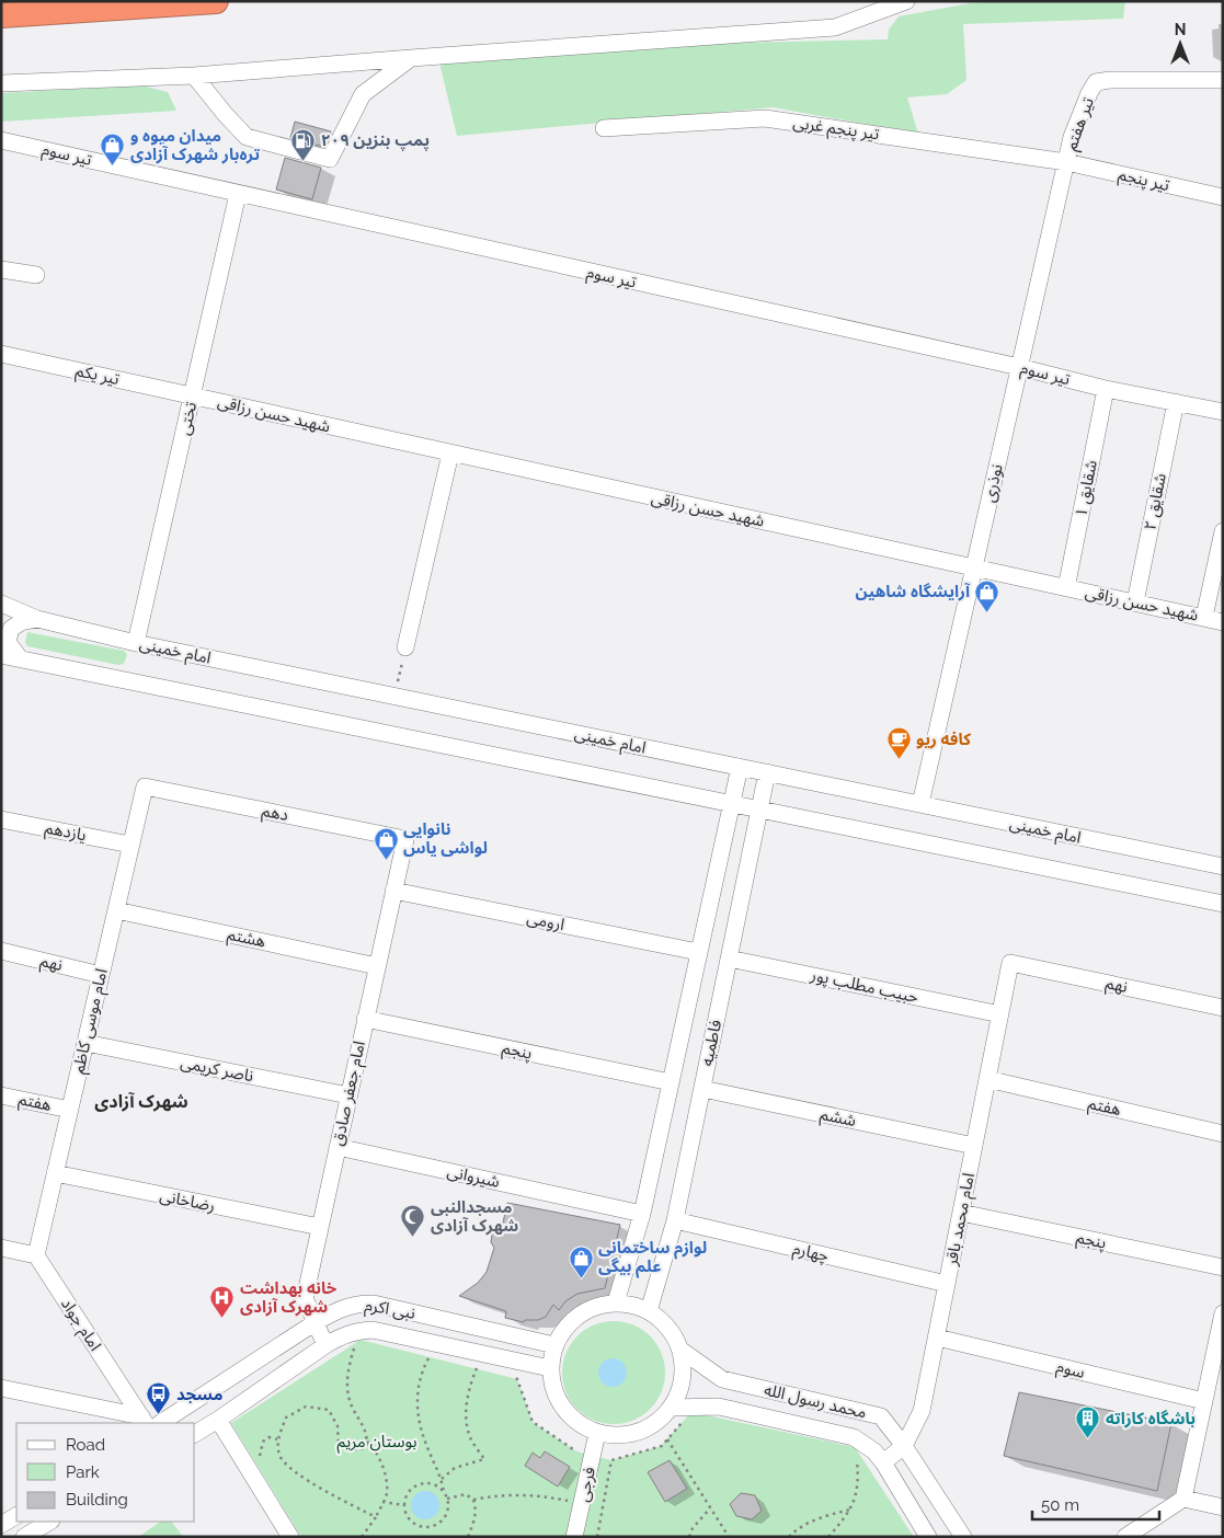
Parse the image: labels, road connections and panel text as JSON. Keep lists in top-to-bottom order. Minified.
{"streets":{"street":["تیر هفتم","تیر پنجم غربی","تیر سوم","تیر پنجم","تیر یکم","شهید حسن رزاقی","تختی","نوذری","شقایق ۱","شقایق ۲","امام خمینی","دهم","یازدهم","ارومی","هشتم","نهم","حبیب مطلب پور","امام موسی کاظم","فاطمیه","پنجم","ناصر کریمی","امام جعفر صادق","هفتم","ششم","شیروانی","رضاخانی","امام محمد باقر","چهارم","نبی اکرم","امام جواد","سوم","محمد رسول الله","فرجی"]},"crossings":[["تیر هفتم","تیر پنجم غربی"],["تیر هفتم","تیر پنجم"],["تیر هفتم","نوذری"],["تیر پنجم غربی","تیر پنجم"],["تیر پنجم غربی","نوذری"],["تیر سوم","تختی"],["تیر سوم","نوذری"],["تیر سوم","شقایق ۱"],["تیر سوم","شقایق ۲"],["تیر پنجم","نوذری"],["تیر یکم","شهید حسن رزاقی"],["تیر یکم","تختی"],["شهید حسن رزاقی","تختی"],["شهید حسن رزاقی","نوذری"],["شهید حسن رزاقی","شقایق ۱"],["شهید حسن رزاقی","شقایق ۲"],["تختی","امام خمینی"],["نوذری","امام خمینی"],["امام خمینی","فاطمیه"],["دهم","امام موسی کاظم"],["دهم","امام جعفر صادق"],["یازدهم","امام موسی کاظم"],["ارومی","فاطمیه"],["ارومی","امام جعفر صادق"],["هشتم","امام موسی کاظم"],["هشتم","امام جعفر صادق"],["نهم","امام موسی کاظم"],["نهم","امام محمد باقر"],["حبیب مطلب پور","فاطمیه"],["حبیب مطلب پور","امام محمد باقر"],["امام موسی کاظم","ناصر کریمی"],["امام موسی کاظم","هفتم"],["امام موسی کاظم","رضاخانی"],["امام موسی کاظم","امام جواد"],["فاطمیه","پنجم"],["فاطمیه","ششم"],["فاطمیه","شیروانی"],["فاطمیه","چهارم"],["فاطمیه","نبی اکرم"],["فاطمیه","محمد رسول الله"],["فاطمیه","فرجی"],["پنجم","امام جعفر صادق"],["پنجم","امام محمد باقر"],["ناصر کریمی","امام جعفر صادق"],["امام جعفر صادق","شیروانی"],["امام جعفر صادق","رضاخانی"],["امام جعفر صادق","نبی اکرم"],["هفتم","امام محمد باقر"],["ششم","امام محمد باقر"],["امام محمد باقر","چهارم"],["امام محمد باقر","سوم"],["امام محمد باقر","محمد رسول الله"],["نبی اکرم","محمد رسول الله"],["نبی اکرم","فرجی"],["محمد رسول الله","فرجی"]],"districts":["شهرک آزادی"],"parks":["بوستان مریم"],"places":{"fuel station":["پمپ بنزین ۲۰۹"],"shop":["میدان میوه و تره‌بار شهرک آزادی","آرایشگاه شاهین","نانوایی لواشی یاس","لوازم ساختمانی علم بیگی"],"cafe":["کافه ریو"],"mosque":["مسجدالنبی شهرک آزادی"],"hospital":["خانه بهداشت شهرک آزادی"],"bus stop":["مسجد"],"building":["باشگاه کاراته"]},"legend":["Road","Park","Building"],"scale_bar":"50 m","north":"top"}
